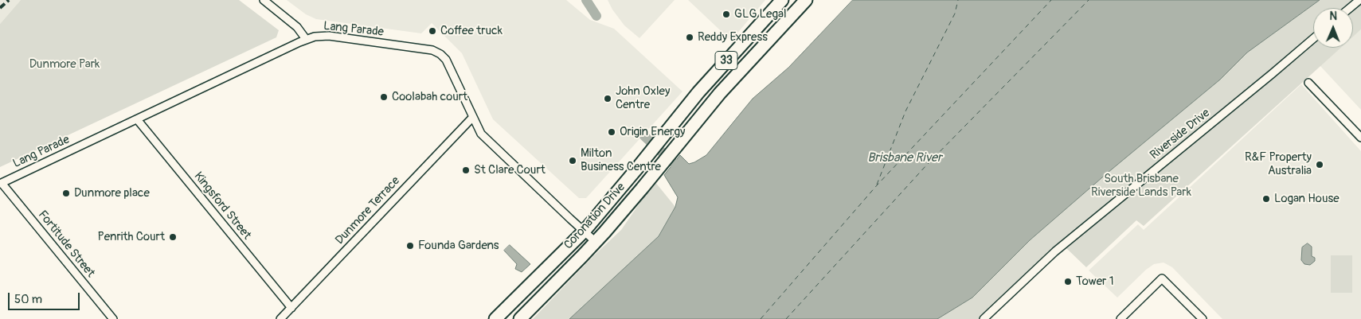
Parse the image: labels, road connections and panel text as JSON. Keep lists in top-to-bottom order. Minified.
{"streets":{"highway":["33","Coronation Drive"],"street":["Lang Parade","Riverside Drive","Kingsford Street","Dunmore Terrace","Fortitude Street"]},"crossings":[["Lang Parade","Kingsford Street"],["Lang Parade","Dunmore Terrace"],["Lang Parade","Coronation Drive"],["Lang Parade","Fortitude Street"],["Kingsford Street","Dunmore Terrace"]],"water":["Brisbane River"],"parks":["Dunmore Park","South Brisbane Riverside Lands Park"],"places":["GLG Legal","Coffee truck","Reddy Express","Coolabah court","John Oxley Centre","Origin Energy","Milton Business Centre","R&F Property Australia","St Clare Court","Dunmore place","Logan House","Penrith Court","Founda Gardens","Tower 1"],"scale_bar":"50 m","north":"top"}
